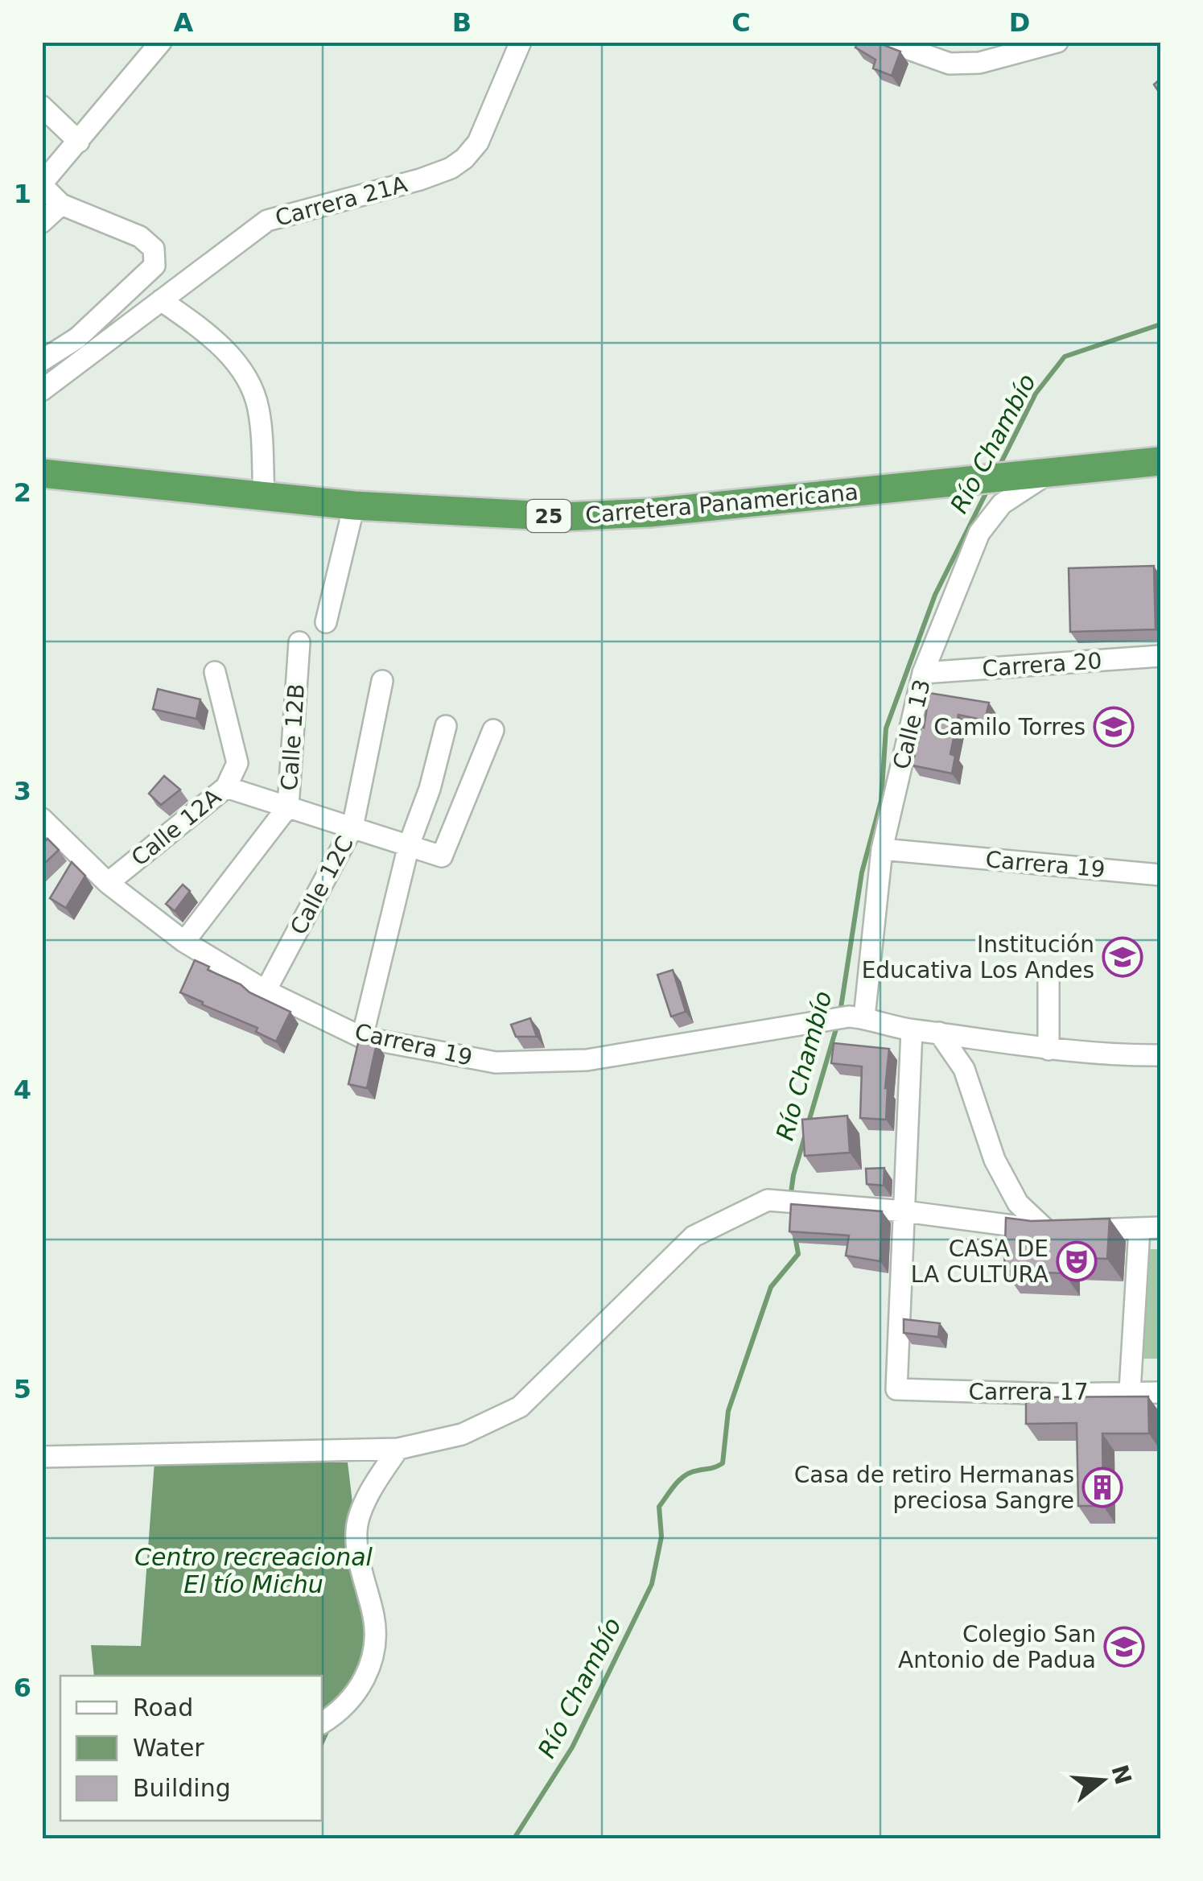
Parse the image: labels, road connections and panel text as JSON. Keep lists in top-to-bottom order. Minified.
{"streets":{"highway":["Carretera Panamericana","25"],"street":["Carrera 21A","Carrera 20","Calle 13","Calle 12B","Calle 12A","Carrera 19","Calle 12C","Carrera 17"]},"crossings":[["Carretera Panamericana","Calle 13"],["Carrera 20","Calle 13"],["Calle 13","Carrera 19"],["Calle 12B","Carrera 19"],["Calle 12A","Carrera 19"],["Carrera 19","Calle 12C"]],"water":["Río Chambío","Centro recreacional El tío Michu"],"places":{"school or university":["Camilo Torres","Institución Educativa Los Andes","Colegio San Antonio de Padua"],"theatre":["CASA DE LA CULTURA"],"building":["Casa de retiro Hermanas preciosa Sangre"]},"legend":["Road","Water","Building"],"north":"right","grid":{"columns":["A","B","C","D"],"rows":["1","2","3","4","5","6"]}}
